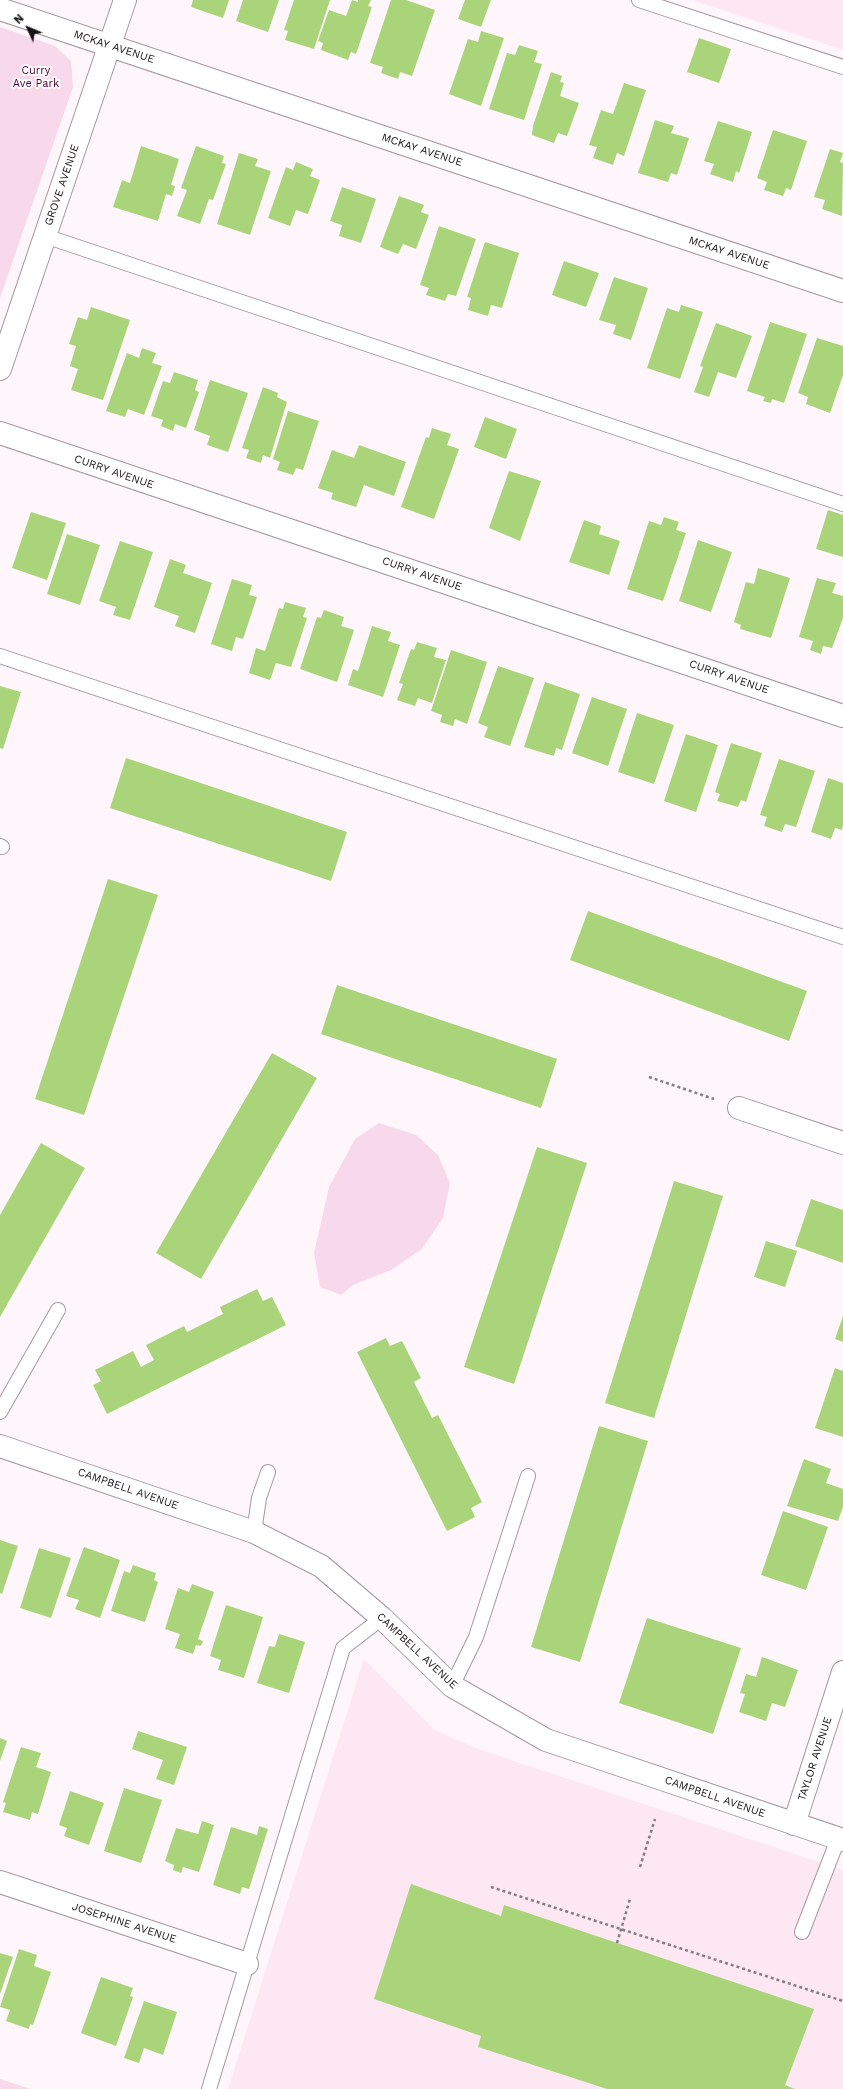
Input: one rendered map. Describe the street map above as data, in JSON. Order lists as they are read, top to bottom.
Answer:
{
  "streets": {
    "street": [
      "MCKAY AVENUE",
      "GROVE AVENUE",
      "CURRY AVENUE",
      "CAMPBELL AVENUE",
      "TAYLOR AVENUE",
      "JOSEPHINE AVENUE"
    ]
  },
  "crossings": [
    ["MCKAY AVENUE", "GROVE AVENUE"],
    ["CAMPBELL AVENUE", "TAYLOR AVENUE"]
  ],
  "parks": ["Curry Ave Park"],
  "north": "top left"
}
